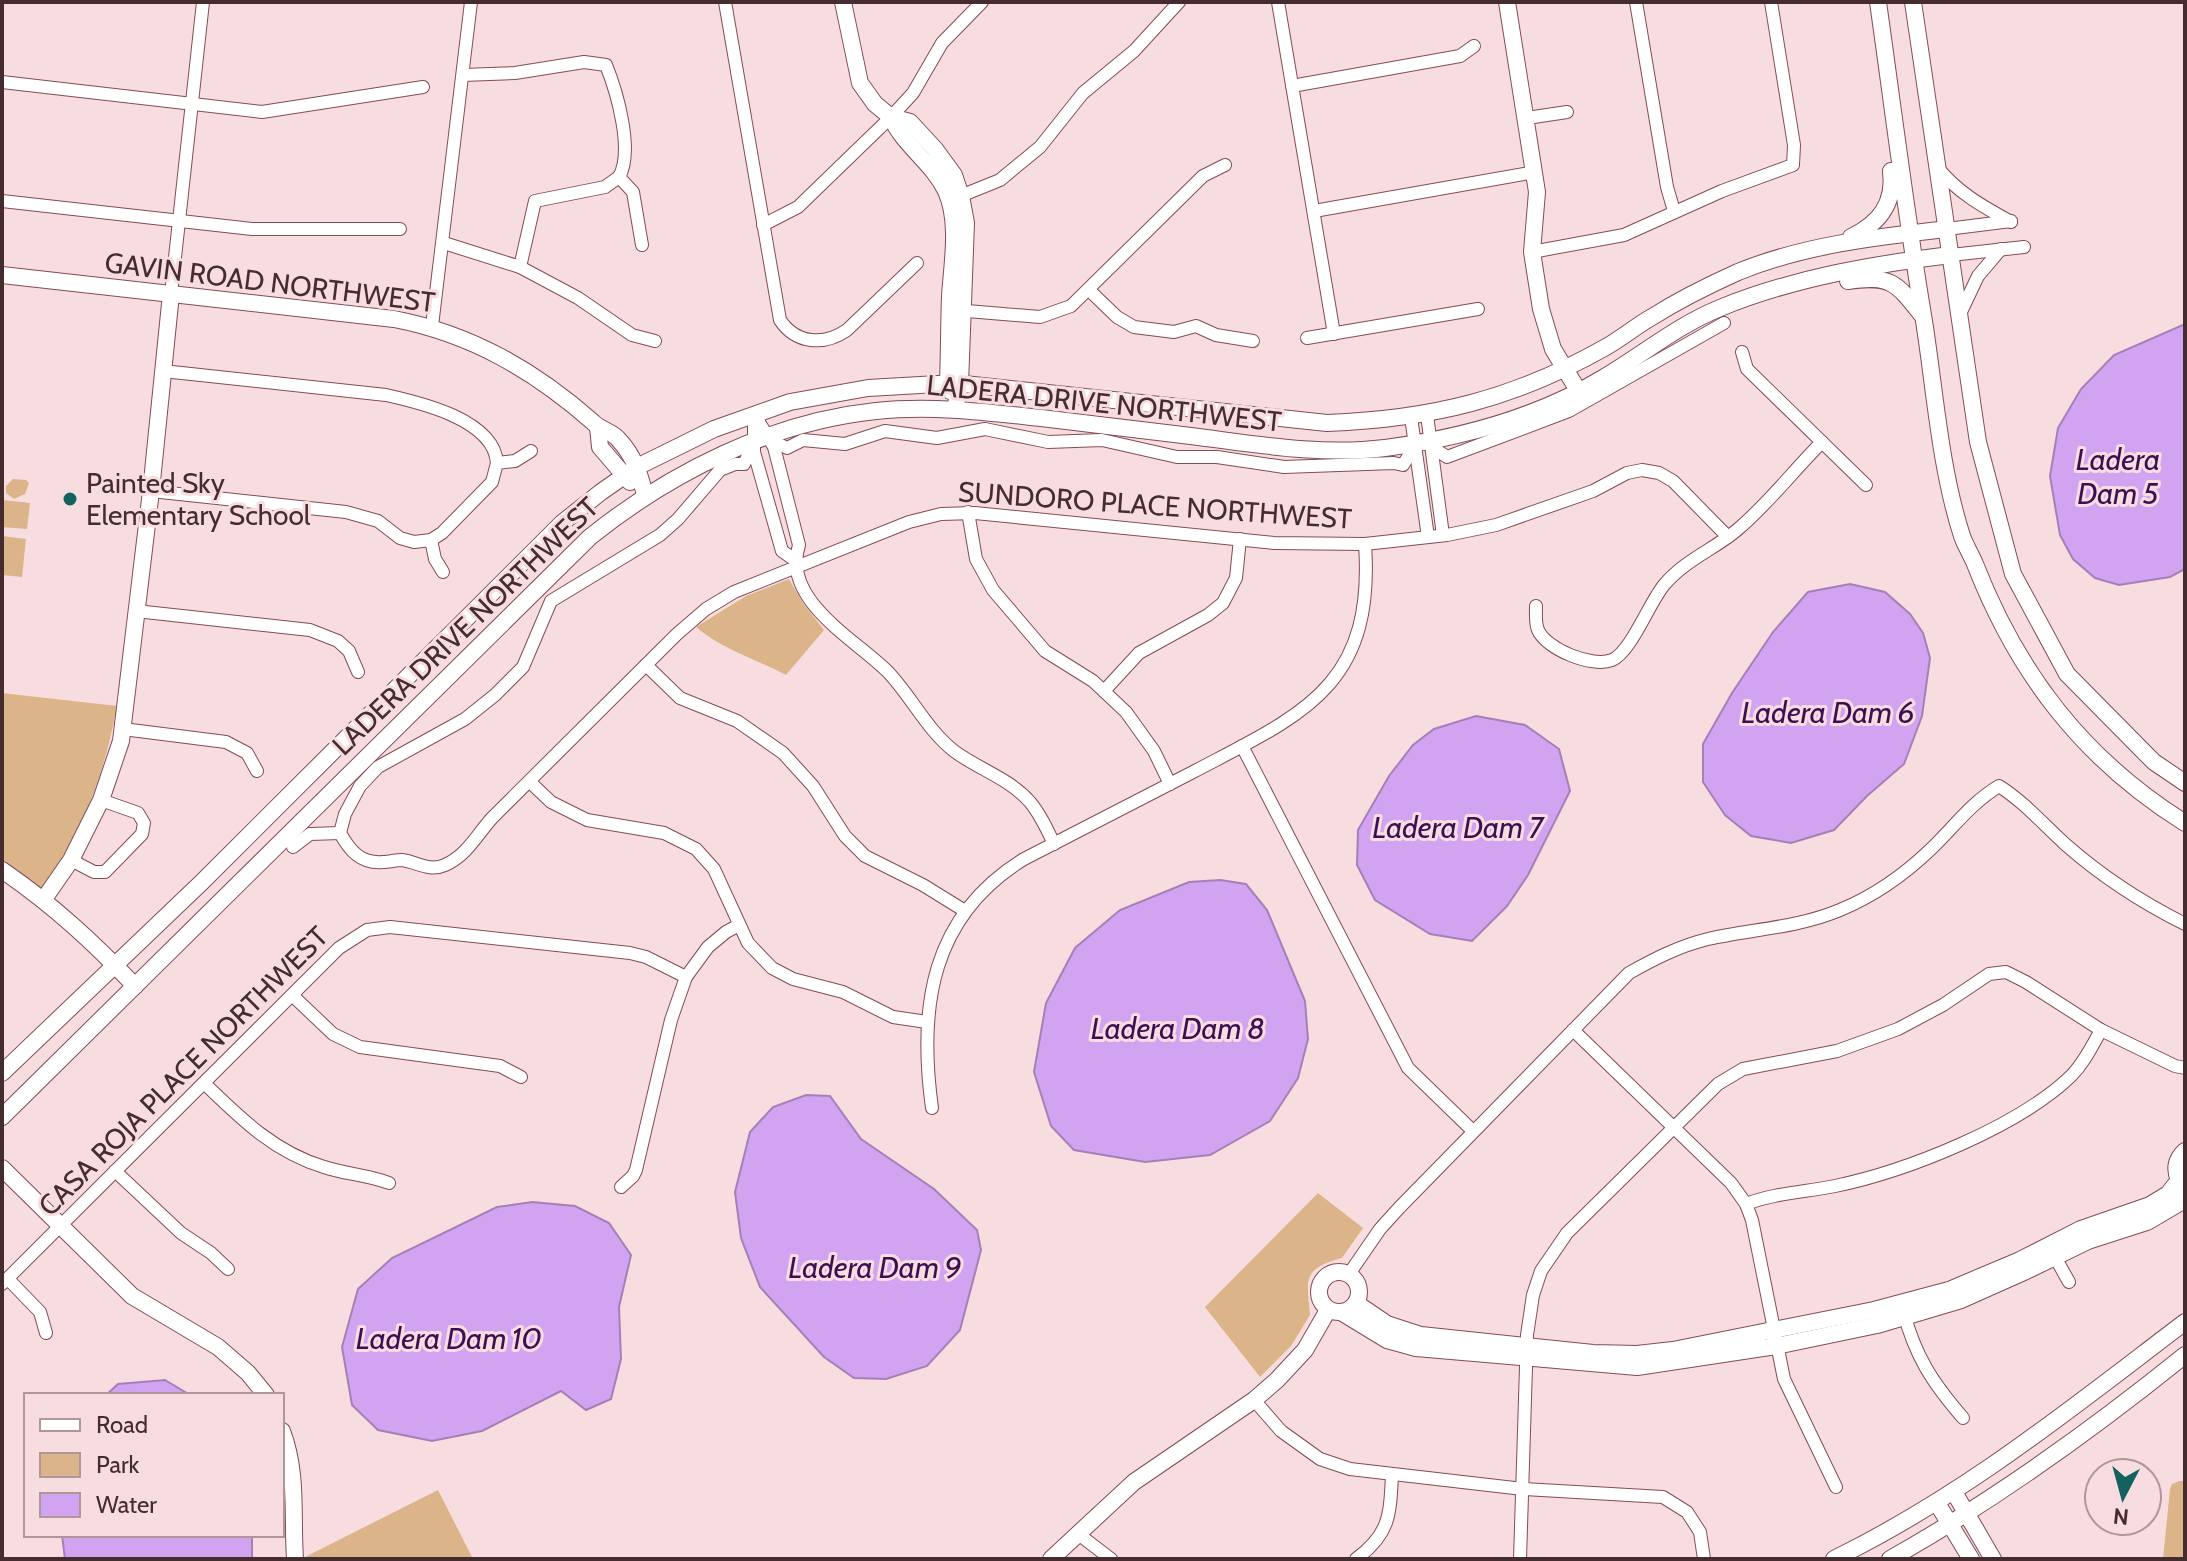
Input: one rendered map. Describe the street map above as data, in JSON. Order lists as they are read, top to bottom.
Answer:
{
  "streets": {
    "main road": ["GAVIN ROAD NORTHWEST", "LADERA DRIVE NORTHWEST"],
    "street": ["SUNDORO PLACE NORTHWEST", "CASA ROJA PLACE NORTHWEST"]
  },
  "crossings": [
    ["GAVIN ROAD NORTHWEST", "LADERA DRIVE NORTHWEST"]
  ],
  "water": [
    "Ladera Dam 5",
    "Ladera Dam 6",
    "Ladera Dam 7",
    "Ladera Dam 8",
    "Ladera Dam 9",
    "Ladera Dam 10"
  ],
  "places": ["Painted Sky Elementary School"],
  "legend": ["Road", "Park", "Water"],
  "north": "bottom"
}
